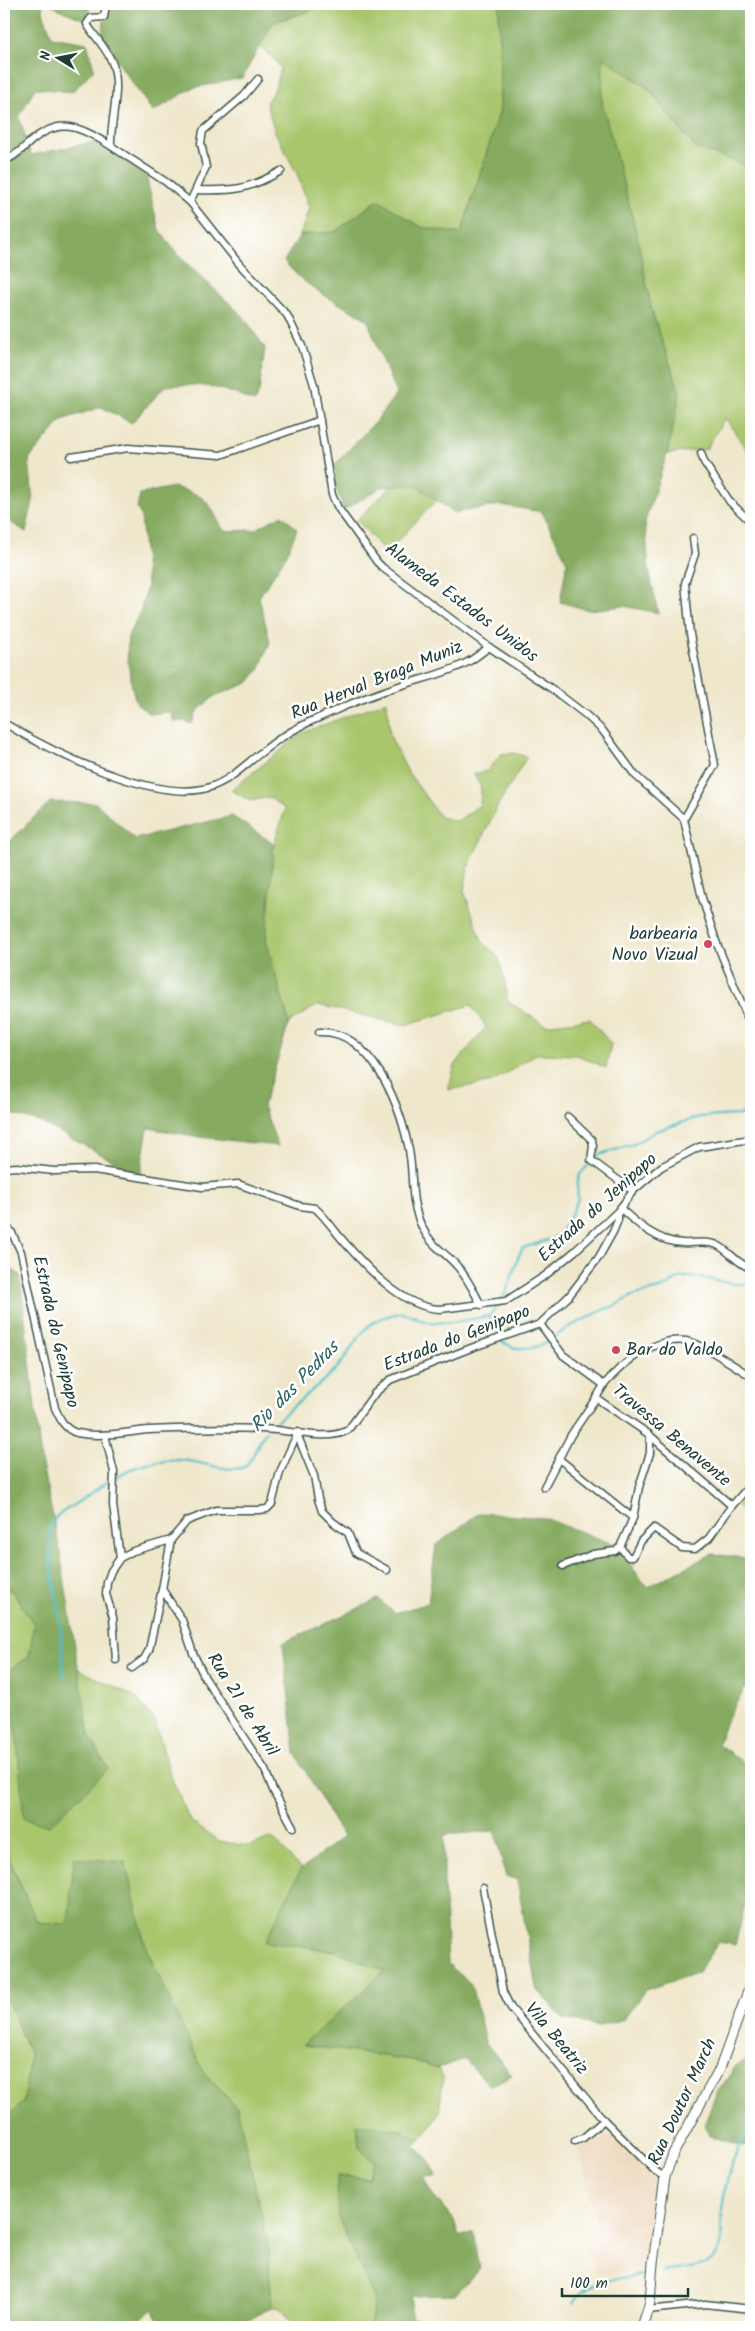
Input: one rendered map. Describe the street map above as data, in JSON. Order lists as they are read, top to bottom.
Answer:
{
  "streets": {
    "main road": ["Rua Doutor March"],
    "street": [
      "Alameda Estados Unidos",
      "Rua Herval Braga Muniz",
      "Estrada do Jenipapo",
      "Estrada do Genipapo",
      "Travessa Benavente",
      "Rua 21 de Abril",
      "Vila Beatriz"
    ]
  },
  "crossings": [
    ["Alameda Estados Unidos", "Rua Herval Braga Muniz"],
    ["Estrada do Jenipapo", "Estrada do Genipapo"],
    ["Estrada do Genipapo", "Travessa Benavente"],
    ["Vila Beatriz", "Rua Doutor March"]
  ],
  "water": ["Rio das Pedras"],
  "places": ["barbearia Novo Vizual", "Bar do Valdo"],
  "scale_bar": "100 m",
  "north": "left"
}
